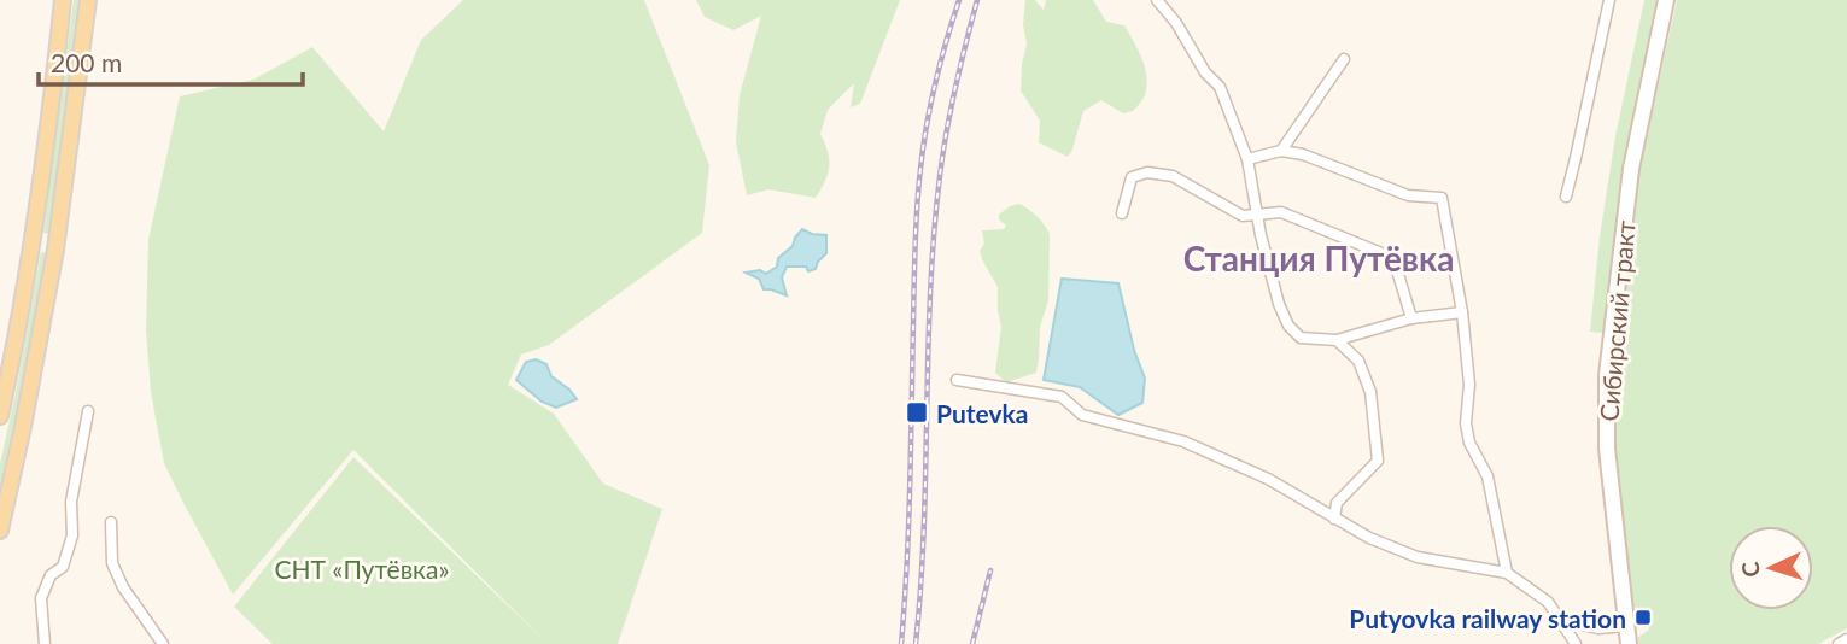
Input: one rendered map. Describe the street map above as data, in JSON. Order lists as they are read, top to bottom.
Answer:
{
  "streets": {
    "main road": ["Сибирский тракт"]
  },
  "districts": ["Станция Путёвка"],
  "parks": ["СНТ «Путёвка»"],
  "places": {
    "transit": ["Putevka", "Putyovka railway station"]
  },
  "scale_bar": "200 m",
  "north": "left"
}
